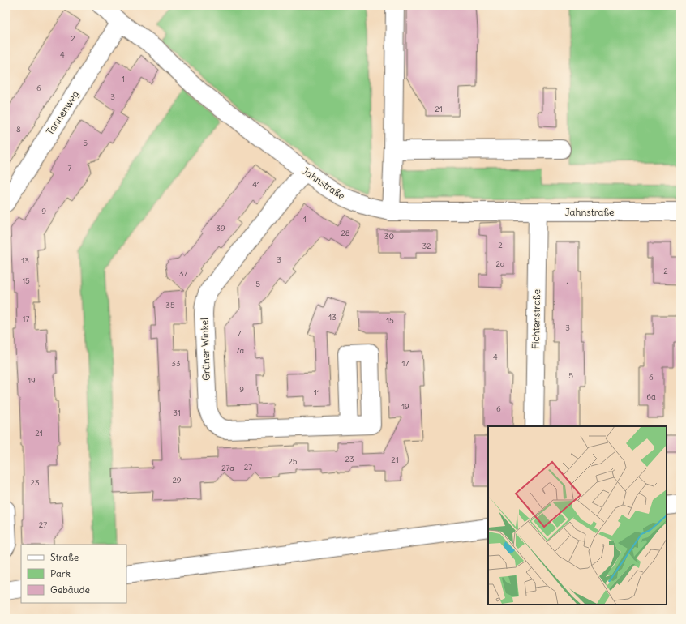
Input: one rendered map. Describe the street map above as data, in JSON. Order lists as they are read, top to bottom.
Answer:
{
  "streets": {
    "street": [
      "Tannenweg",
      "Jahnstraße",
      "Fichtenstraße",
      "Grüner Winkel"
    ]
  },
  "crossings": [
    ["Tannenweg", "Jahnstraße"],
    ["Jahnstraße", "Fichtenstraße"],
    ["Jahnstraße", "Grüner Winkel"]
  ],
  "house_numbers": [
    "2",
    "4",
    "1",
    "6",
    "3",
    "21",
    "8",
    "5",
    "7",
    "41",
    "9",
    "1",
    "39",
    "28",
    "30",
    "2",
    "32",
    "3",
    "13",
    "2a",
    "2",
    "37",
    "15",
    "5",
    "1",
    "35",
    "13",
    "17",
    "15",
    "3",
    "7",
    "7a",
    "4",
    "33",
    "17",
    "5",
    "6",
    "19",
    "9",
    "11",
    "6a",
    "19",
    "6",
    "31",
    "21",
    "23",
    "21",
    "25",
    "27",
    "27a",
    "29",
    "23",
    "27"
  ],
  "legend": ["Straße", "Park", "Gebäude"]
}
